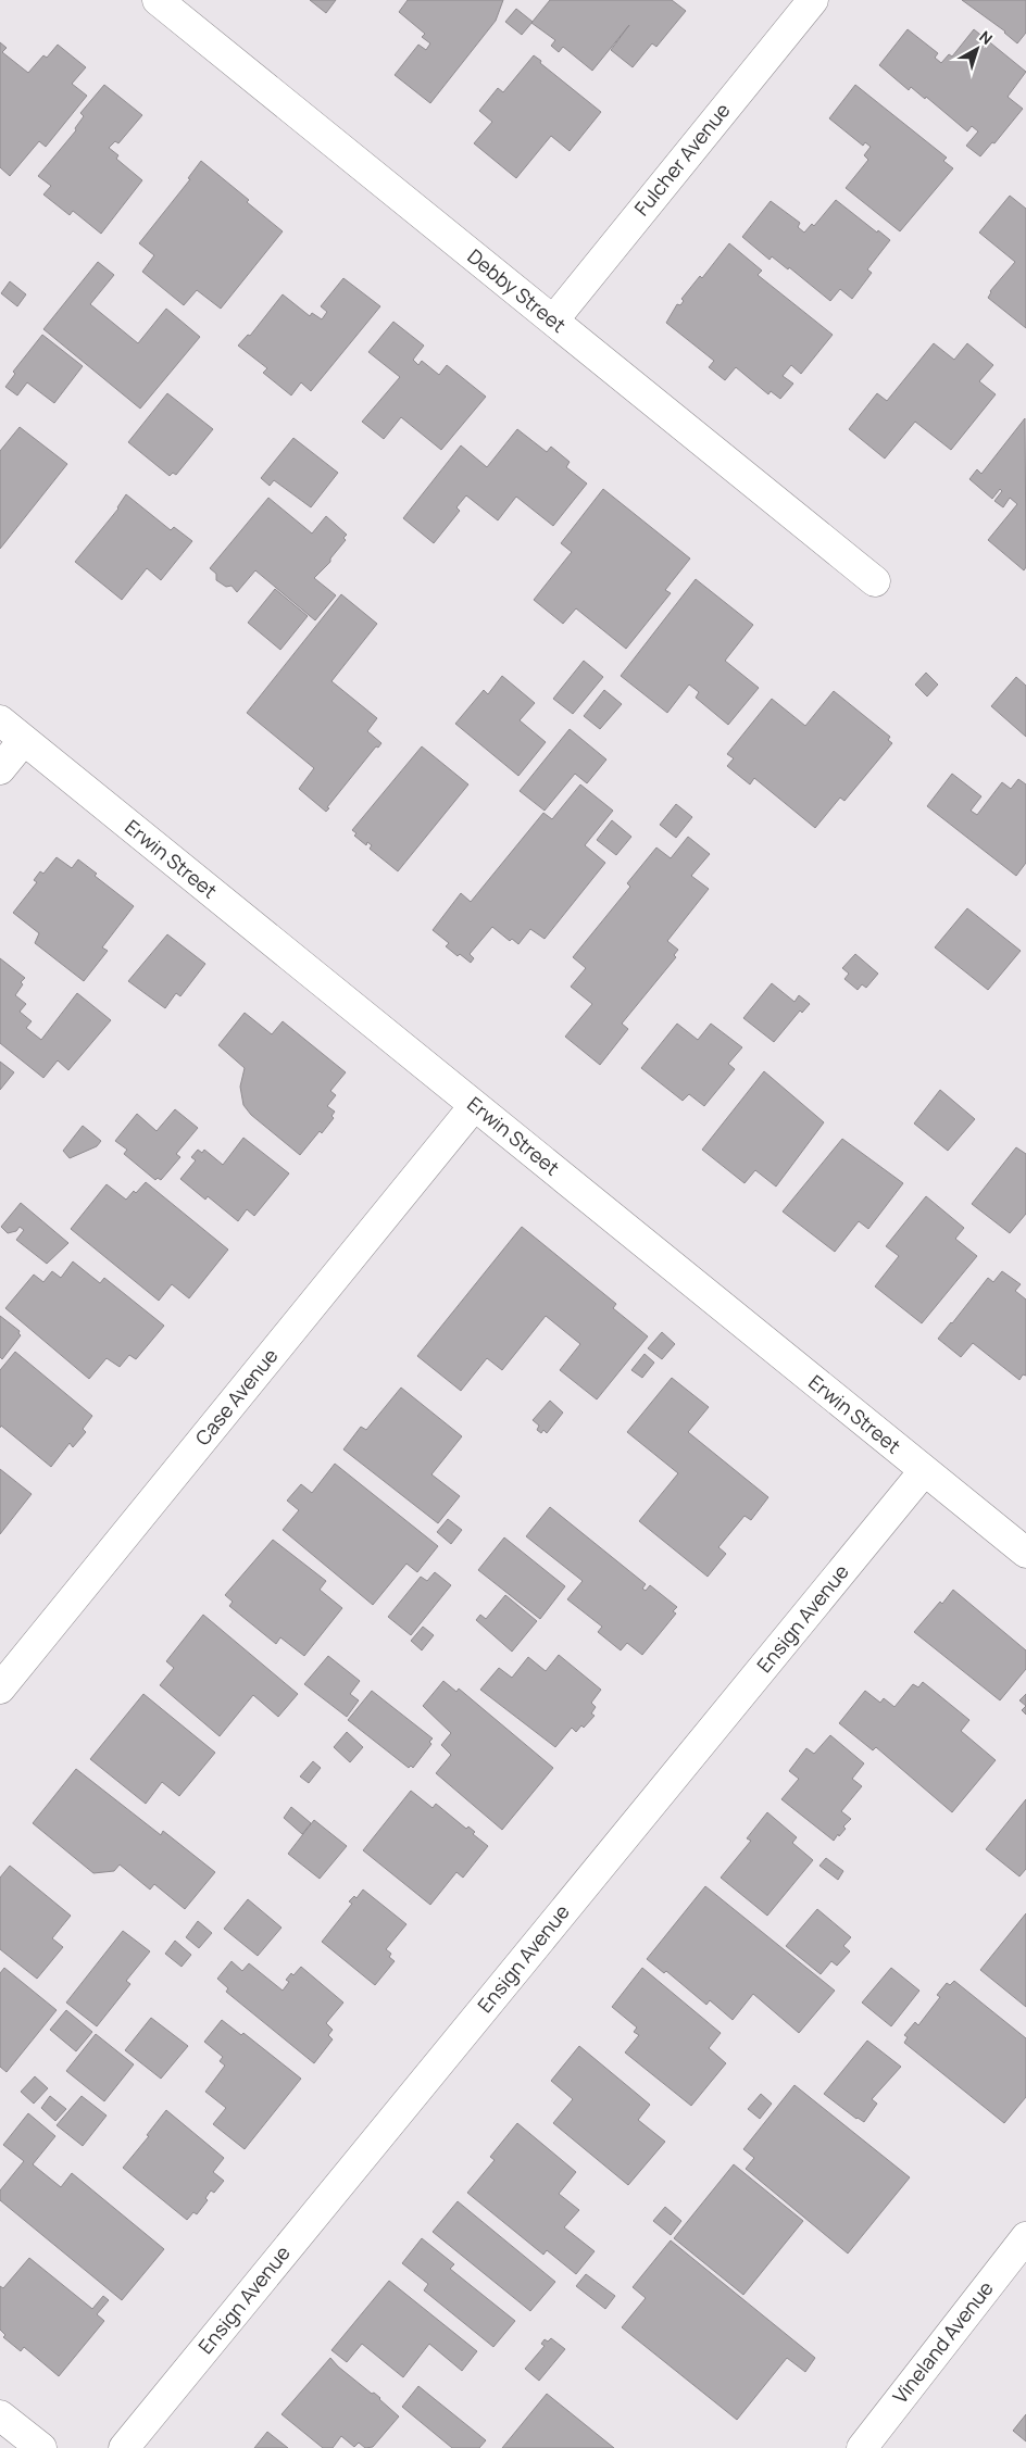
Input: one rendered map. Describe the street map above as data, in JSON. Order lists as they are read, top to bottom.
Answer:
{
  "streets": {
    "street": [
      "Fulcher Avenue",
      "Debby Street",
      "Erwin Street",
      "Case Avenue",
      "Ensign Avenue",
      "Vineland Avenue"
    ]
  },
  "crossings": [
    ["Fulcher Avenue", "Debby Street"],
    ["Erwin Street", "Case Avenue"],
    ["Erwin Street", "Ensign Avenue"]
  ],
  "north": "top right"
}
